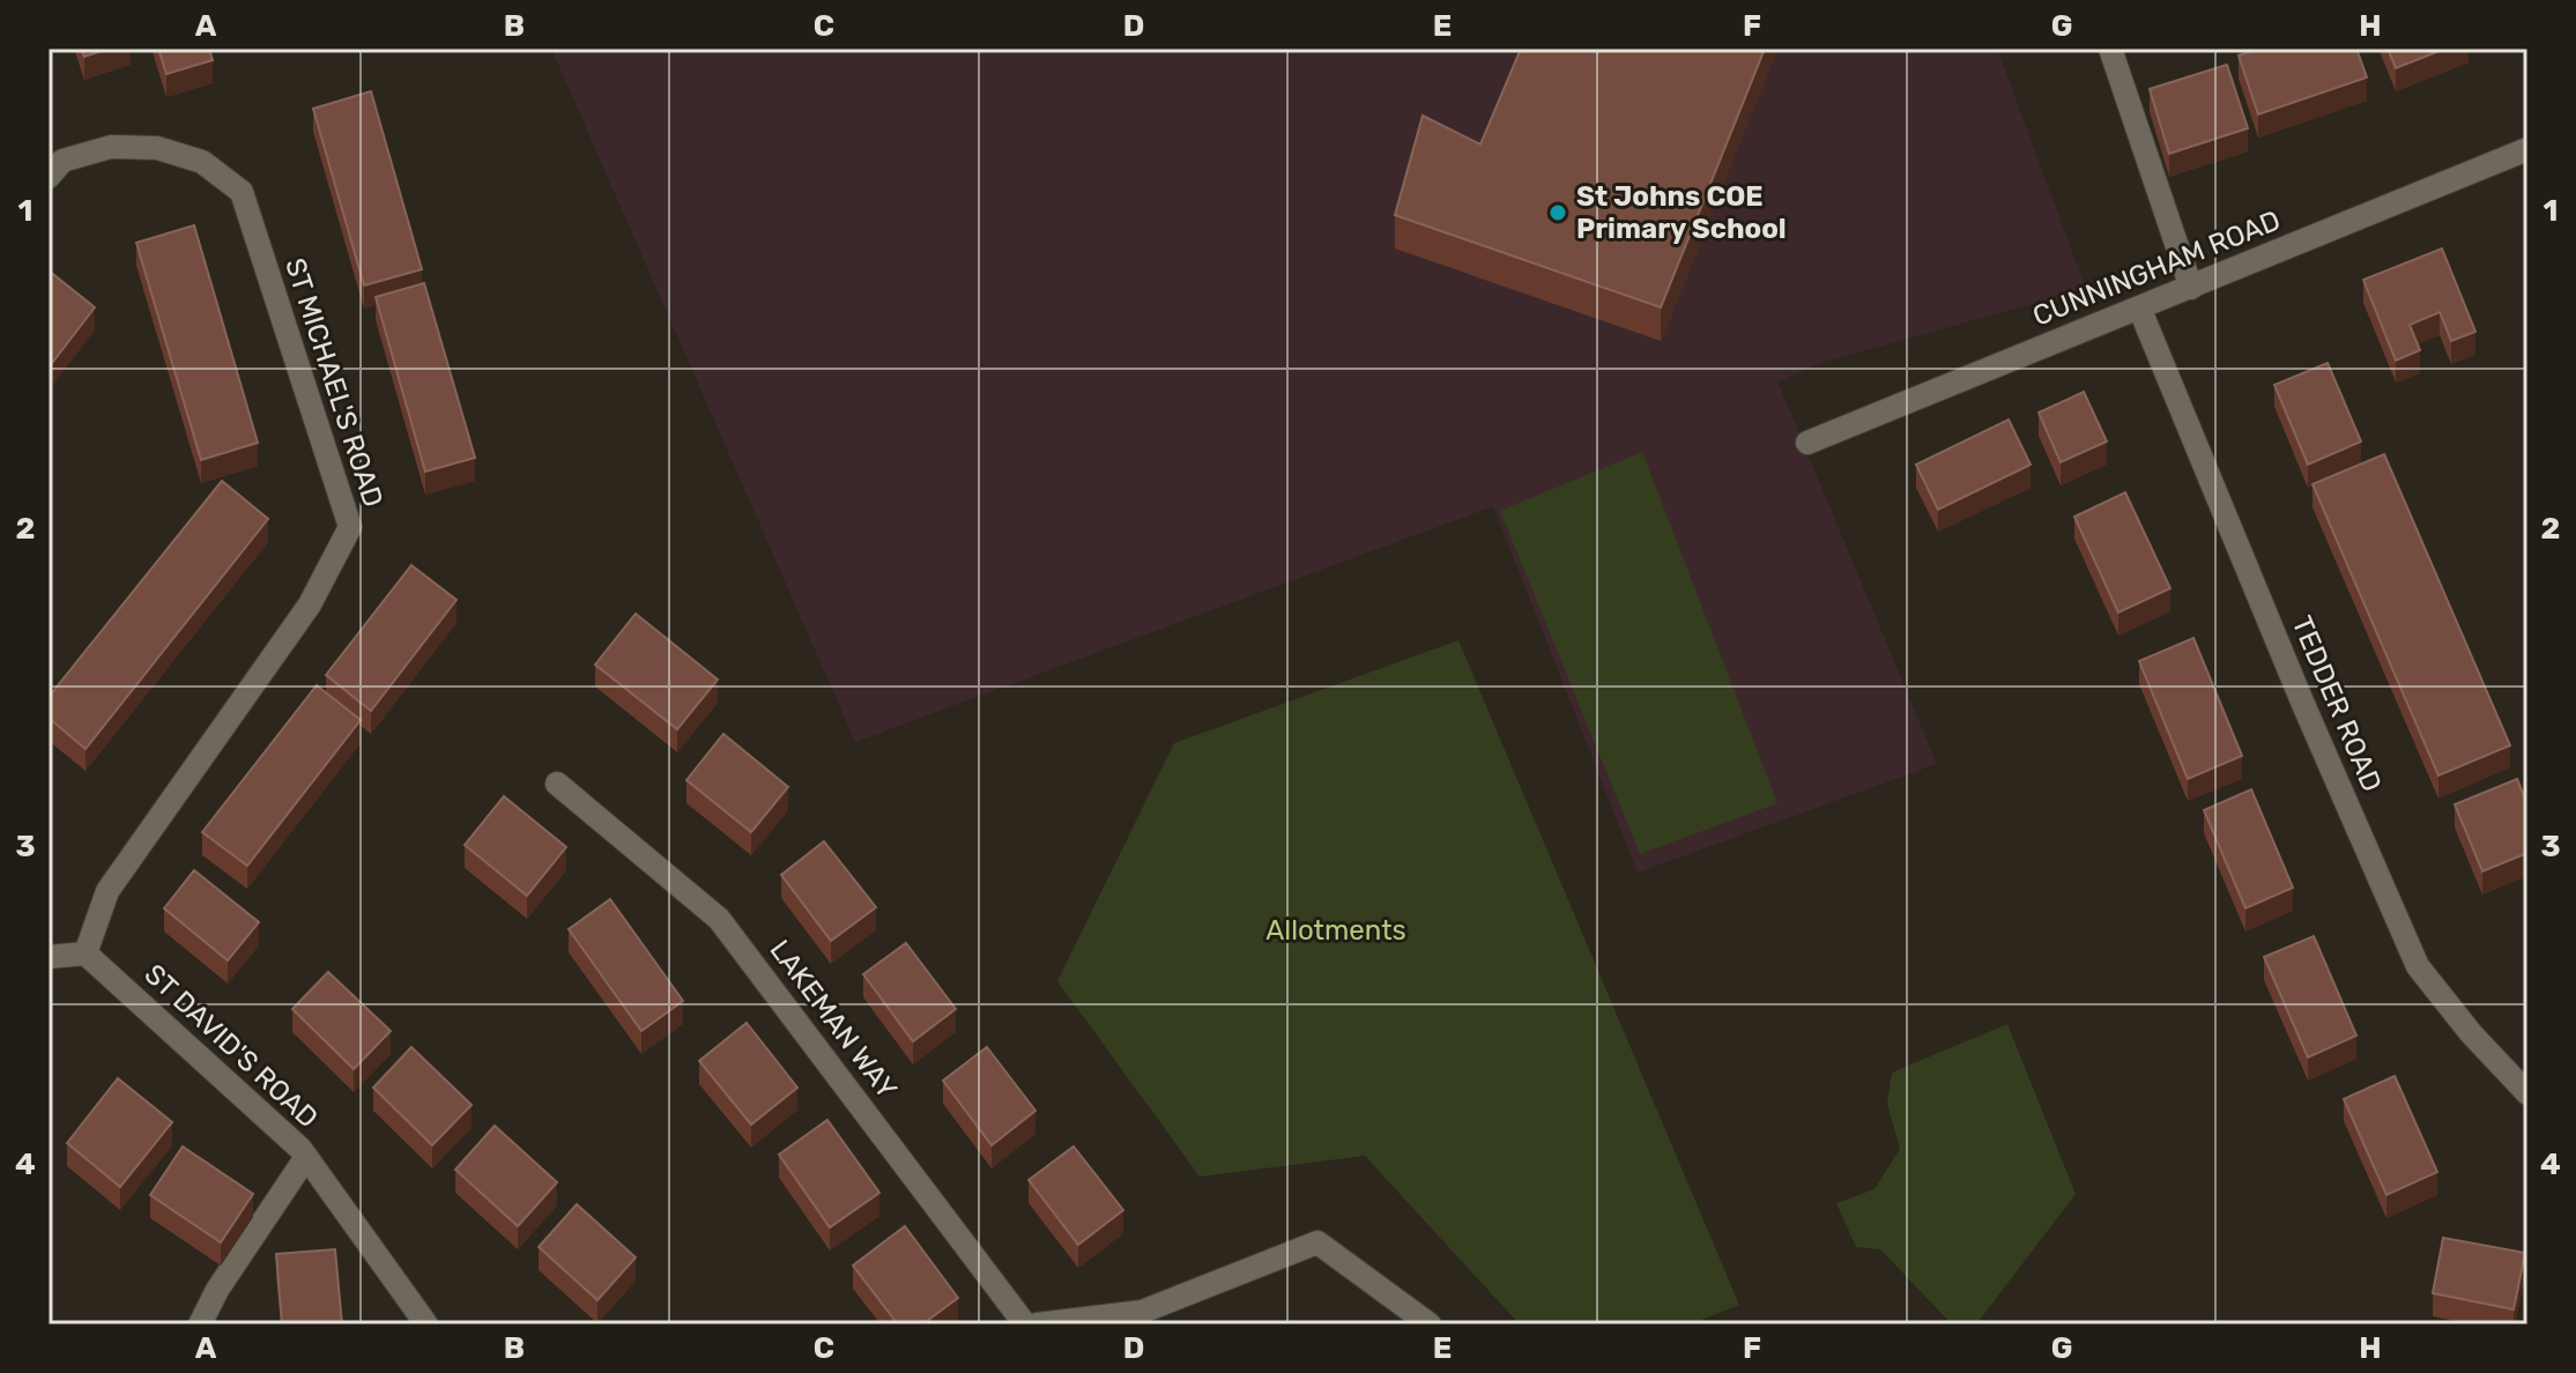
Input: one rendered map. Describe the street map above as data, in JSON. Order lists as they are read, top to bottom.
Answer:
{
  "streets": {
    "street": [
      "CUNNINGHAM ROAD",
      "ST MICHAEL'S ROAD",
      "TEDDER ROAD",
      "LAKEMAN WAY",
      "ST DAVID'S ROAD"
    ]
  },
  "crossings": [
    ["CUNNINGHAM ROAD", "TEDDER ROAD"],
    ["ST MICHAEL'S ROAD", "ST DAVID'S ROAD"]
  ],
  "parks": ["Allotments"],
  "places": ["St Johns COE Primary School"],
  "grid": {
    "columns": [
      "A",
      "B",
      "C",
      "D",
      "E",
      "F",
      "G",
      "H"
    ],
    "rows": [
      "1",
      "2",
      "3",
      "4"
    ]
  }
}
